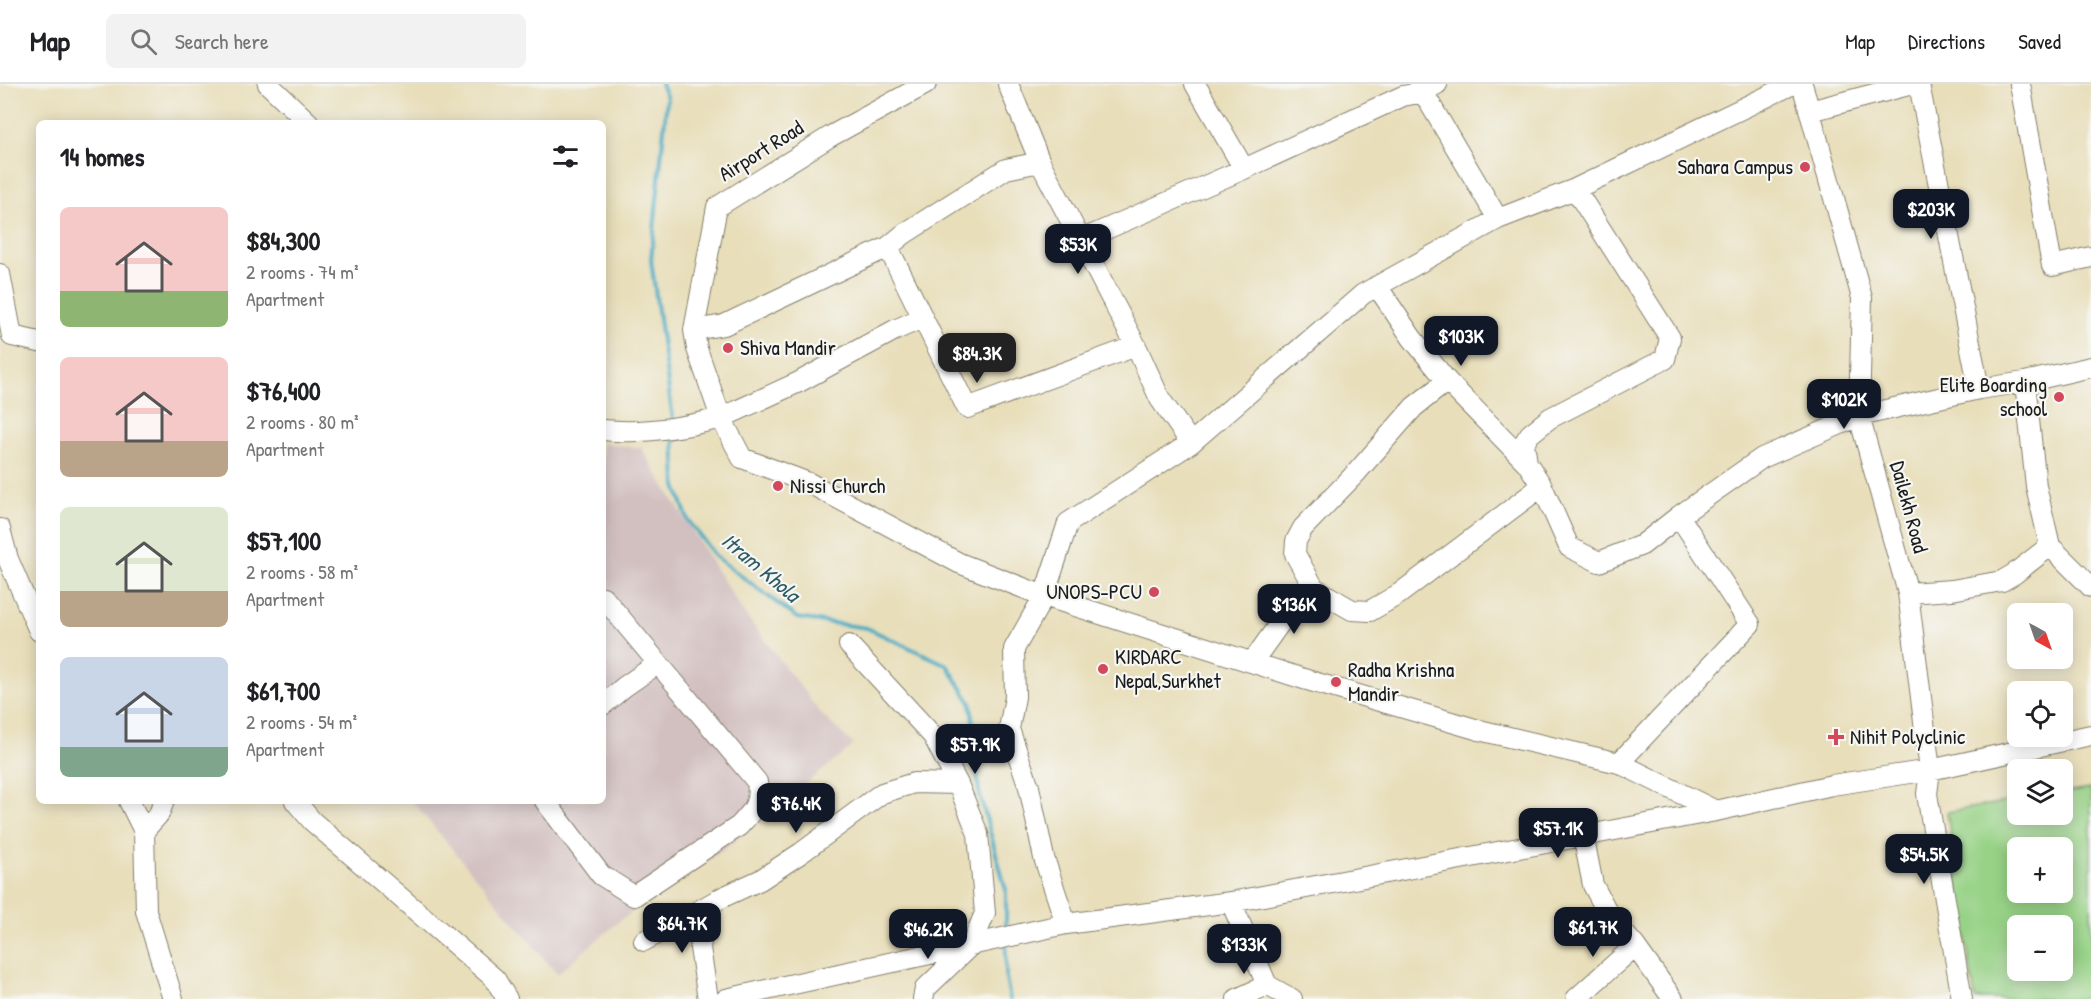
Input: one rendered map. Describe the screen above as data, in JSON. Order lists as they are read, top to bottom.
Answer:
{
  "streets": {
    "street": ["Airport Road", "Dailekh Road"]
  },
  "water": ["Itram Khola"],
  "places": {
    "other": [
      "Sahara Campus",
      "Shiva Mandir",
      "Elite Boarding school",
      "Nissi Church",
      "UNOPS-PCU",
      "KIRDARC Nepal,Surkhet",
      "Radha Krishna Mandir"
    ],
    "health": ["Nihit Polyclinic"]
  },
  "north": "bottom right",
  "page": {
    "header": "Map",
    "search": "Search here",
    "nav": ["Map", "Directions", "Saved"],
    "heading": "14 homes",
    "price": [
      "$203K",
      "$53K",
      "$103K",
      "$84.3K",
      "$102K",
      "$136K",
      "$57.9K",
      "$76.4K",
      "$57.1K",
      "$54.5K",
      "$64.7K",
      "$61.7K",
      "$46.2K",
      "$133K"
    ],
    "list": [
      {
        "name": "$84,300",
        "note": "2 rooms · 74 m² · Apartment"
      },
      {
        "name": "$76,400",
        "note": "2 rooms · 80 m² · Apartment"
      },
      {
        "name": "$57,100",
        "note": "2 rooms · 58 m² · Apartment"
      },
      {
        "name": "$61,700",
        "note": "2 rooms · 54 m² · Apartment"
      }
    ],
    "map_buttons": ["+", "−"]
  }
}
